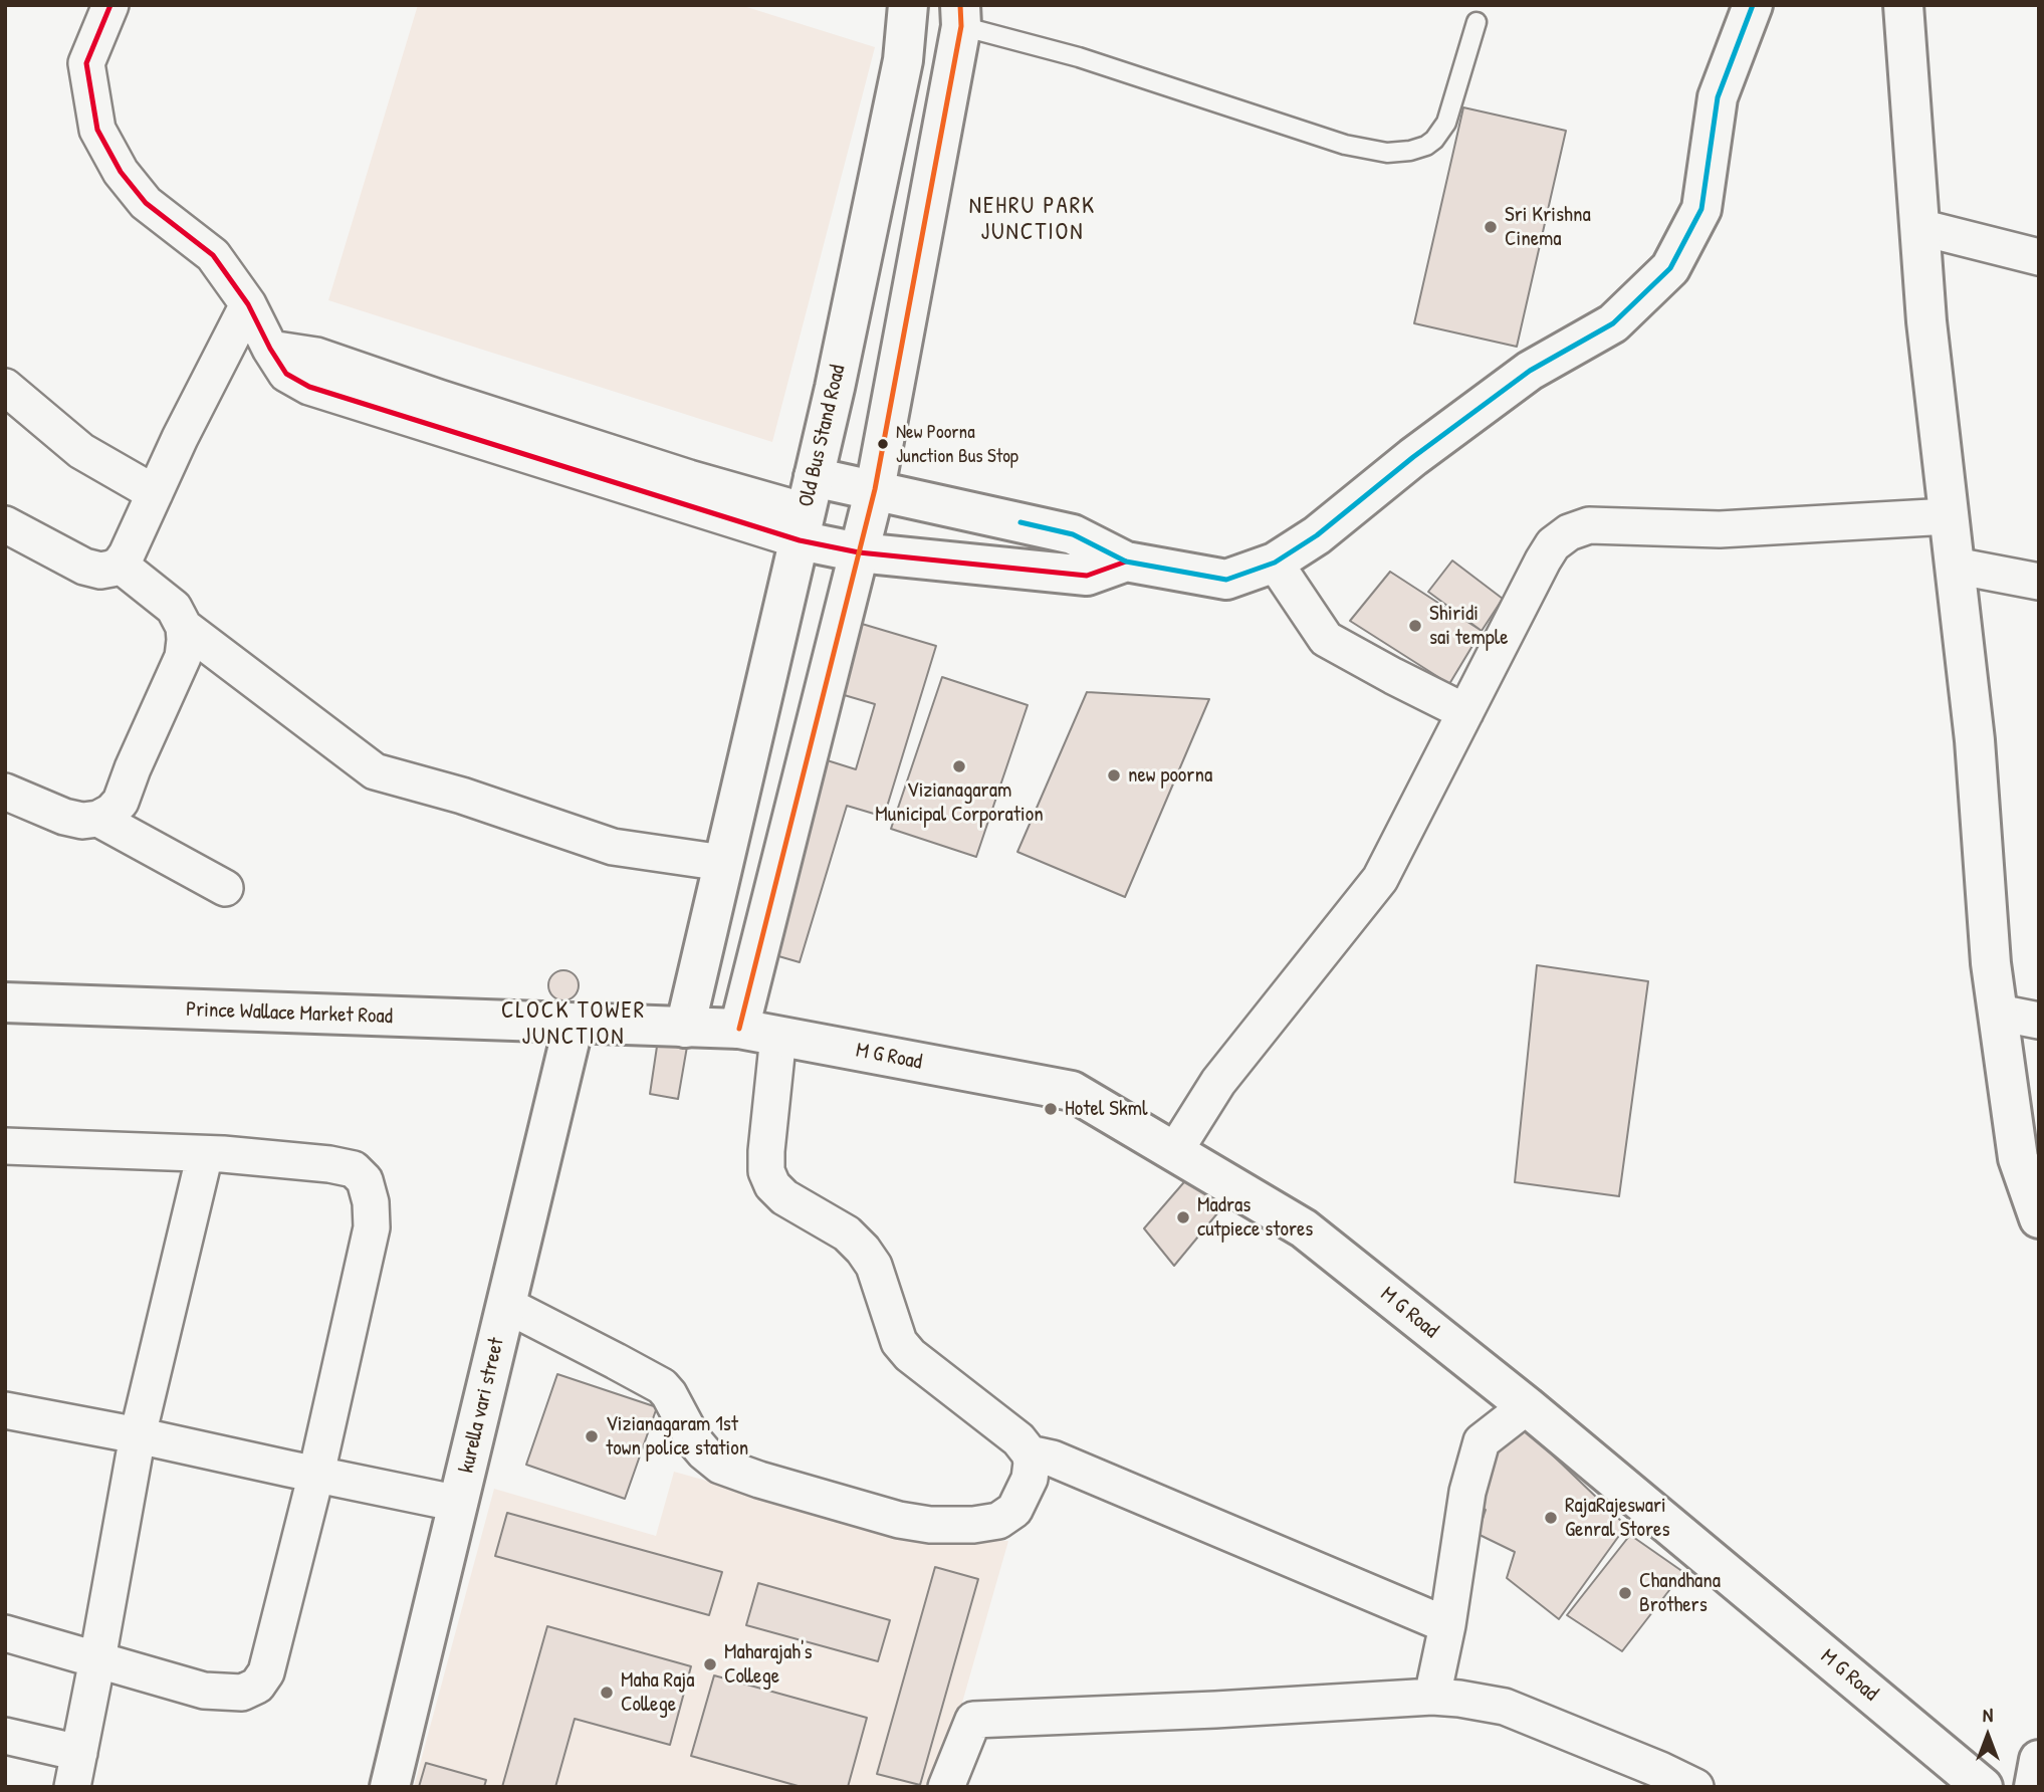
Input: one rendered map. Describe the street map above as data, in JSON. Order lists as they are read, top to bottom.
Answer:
{
  "streets": {
    "main road": [
      "Old Bus Stand Road",
      "Prince Wallace Market Road",
      "M G Road",
      "kurella vari street"
    ]
  },
  "crossings": [
    ["Old Bus Stand Road", "Prince Wallace Market Road"],
    ["Old Bus Stand Road", "M G Road"],
    ["Prince Wallace Market Road", "M G Road"],
    ["Prince Wallace Market Road", "kurella vari street"]
  ],
  "districts": ["NEHRU PARK JUNCTION", "CLOCK TOWER JUNCTION"],
  "places": [
    "Sri Krishna Cinema",
    "New Poorna Junction Bus Stop",
    "Shiridi sai temple",
    "Vizianagaram Municipal Corporation",
    "new poorna",
    "Hotel Skml",
    "Madras cutpiece stores",
    "Vizianagaram 1st town police station",
    "RajaRajeswari Genral Stores",
    "Chandhana Brothers",
    "Maharajah's College",
    "Maha Raja College"
  ],
  "north": "top"
}
